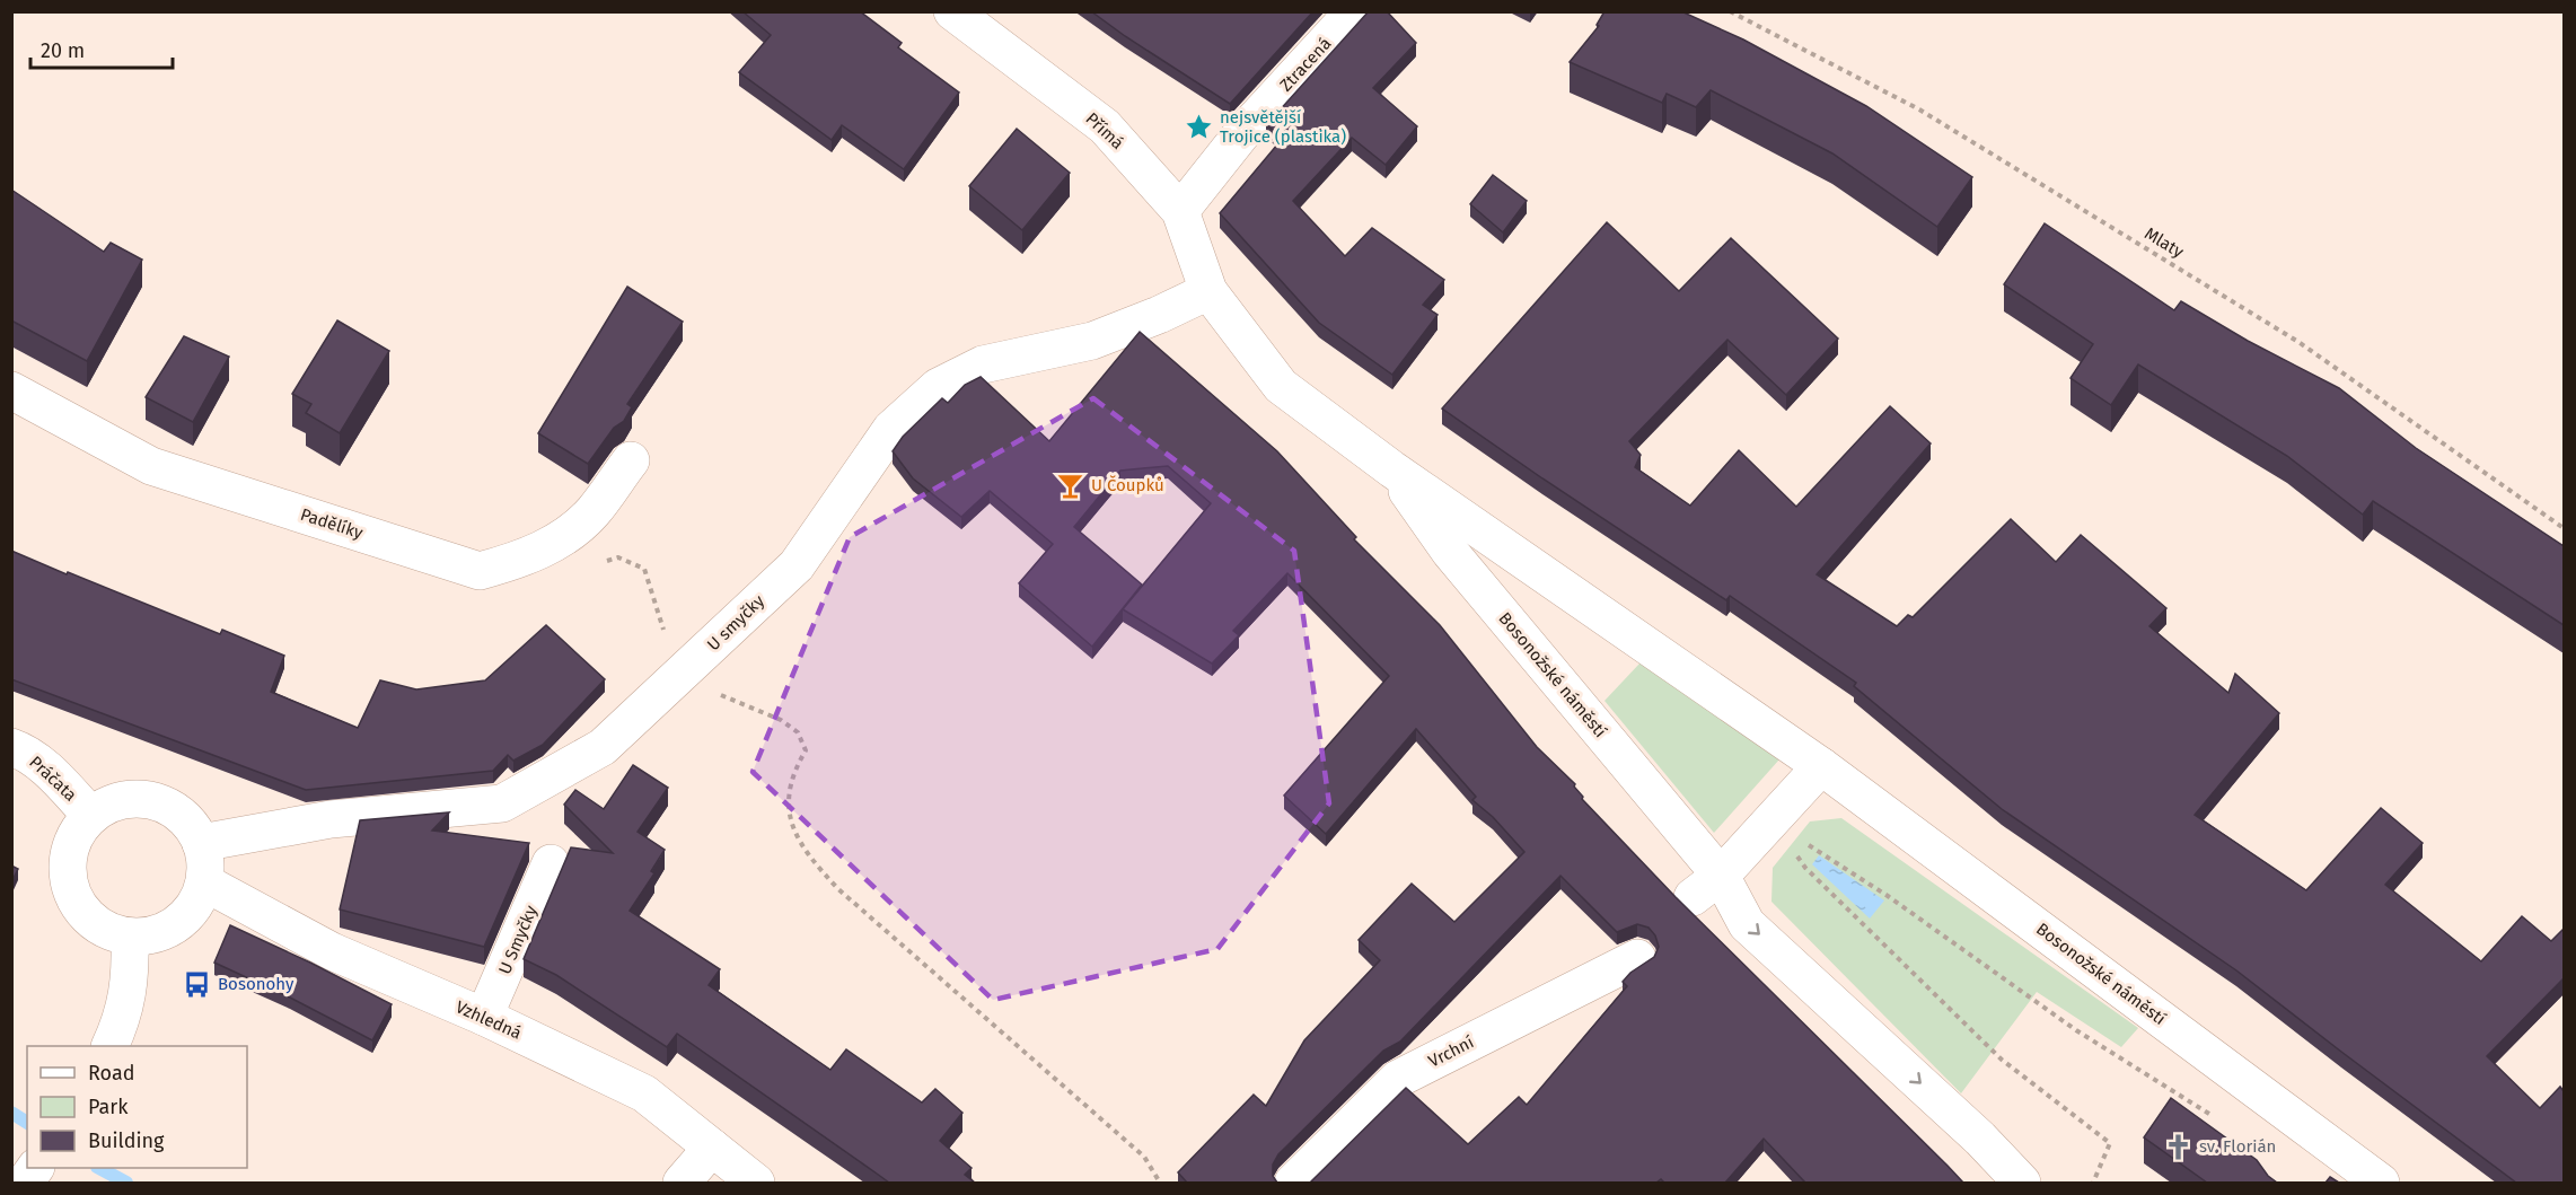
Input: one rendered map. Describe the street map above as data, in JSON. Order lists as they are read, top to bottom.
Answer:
{
  "streets": {
    "street": [
      "Ztracená",
      "Přímá",
      "Padělíky",
      "U smyčky",
      "Bosonožské náměstí",
      "Práčata",
      "U Smyčky",
      "Vzhledná",
      "Vrchní"
    ],
    "path": ["Mlaty"]
  },
  "crossings": [
    ["Ztracená", "Přímá"],
    ["Přímá", "U smyčky"],
    ["Přímá", "Bosonožské náměstí"],
    ["U smyčky", "Bosonožské náměstí"],
    ["U smyčky", "Práčata"],
    ["U smyčky", "Vzhledná"],
    ["Práčata", "Vzhledná"],
    ["U Smyčky", "Vzhledná"]
  ],
  "places": {
    "place": ["nejsvětější Trojice (plastika)"],
    "bar": ["U Čoupků"],
    "bus stop": ["Bosonohy"],
    "church": ["sv. Florián"]
  },
  "legend": ["Road", "Park", "Building"],
  "scale_bar": "20 m"
}
